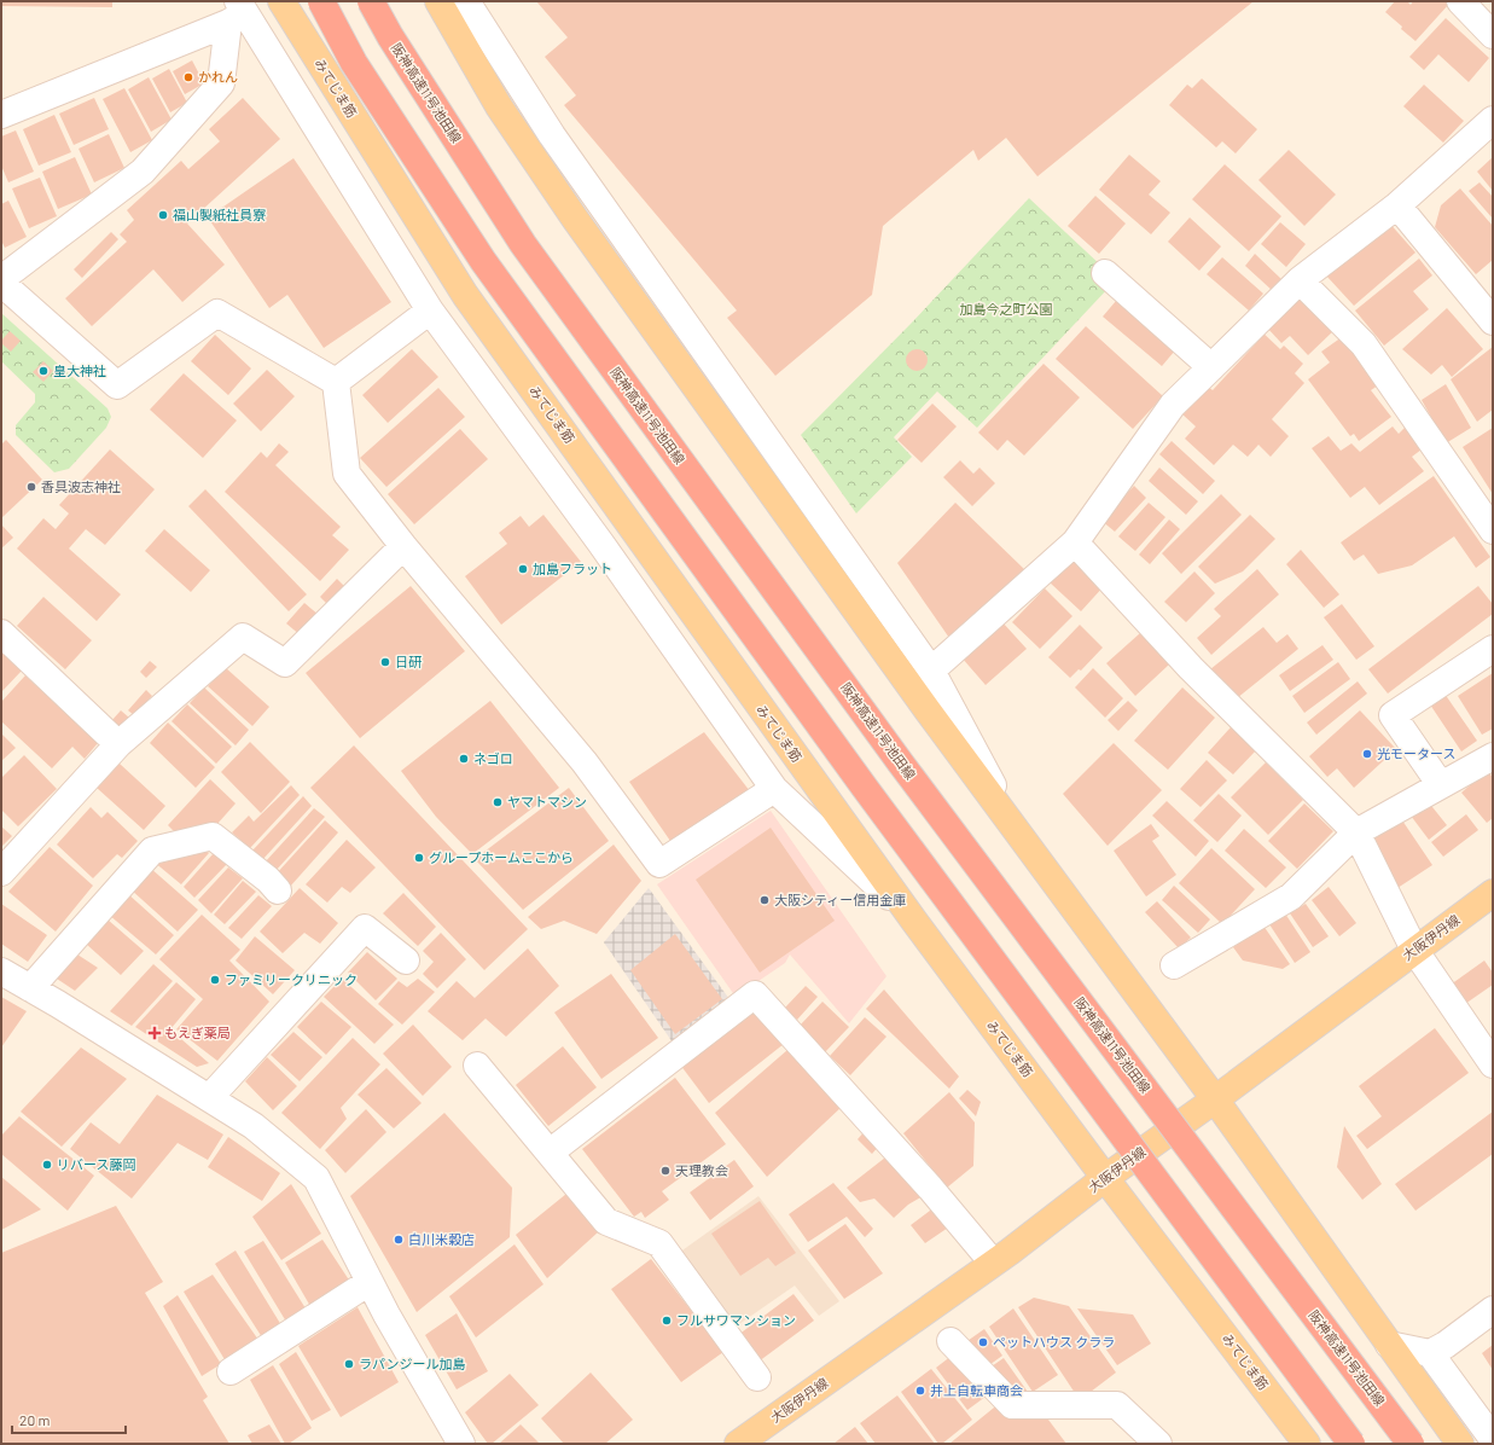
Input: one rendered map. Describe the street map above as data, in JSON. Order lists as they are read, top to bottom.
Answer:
{
  "streets": {
    "highway": ["阪神高速11号池田線"],
    "main road": ["みてじま筋", "大阪伊丹線"]
  },
  "crossings": [
    ["みてじま筋", "大阪伊丹線"]
  ],
  "parks": ["加島今之町公園"],
  "places": {
    "other": [
      "かれん",
      "福山製紙社員寮",
      "皇大神社",
      "香具波志神社",
      "加島フラット",
      "日研",
      "光モータース",
      "ネゴロ",
      "ヤマトマシン",
      "グループホームここから",
      "大阪シティー信用金庫",
      "ファミリークリニック",
      "リバース藤岡",
      "天理教会",
      "白川米穀店",
      "フルサワマンション",
      "ペットハウス クララ",
      "ラパンジール加島",
      "井上自転車商会"
    ],
    "health": ["もえぎ薬局"]
  },
  "scale_bar": "20 m"
}
